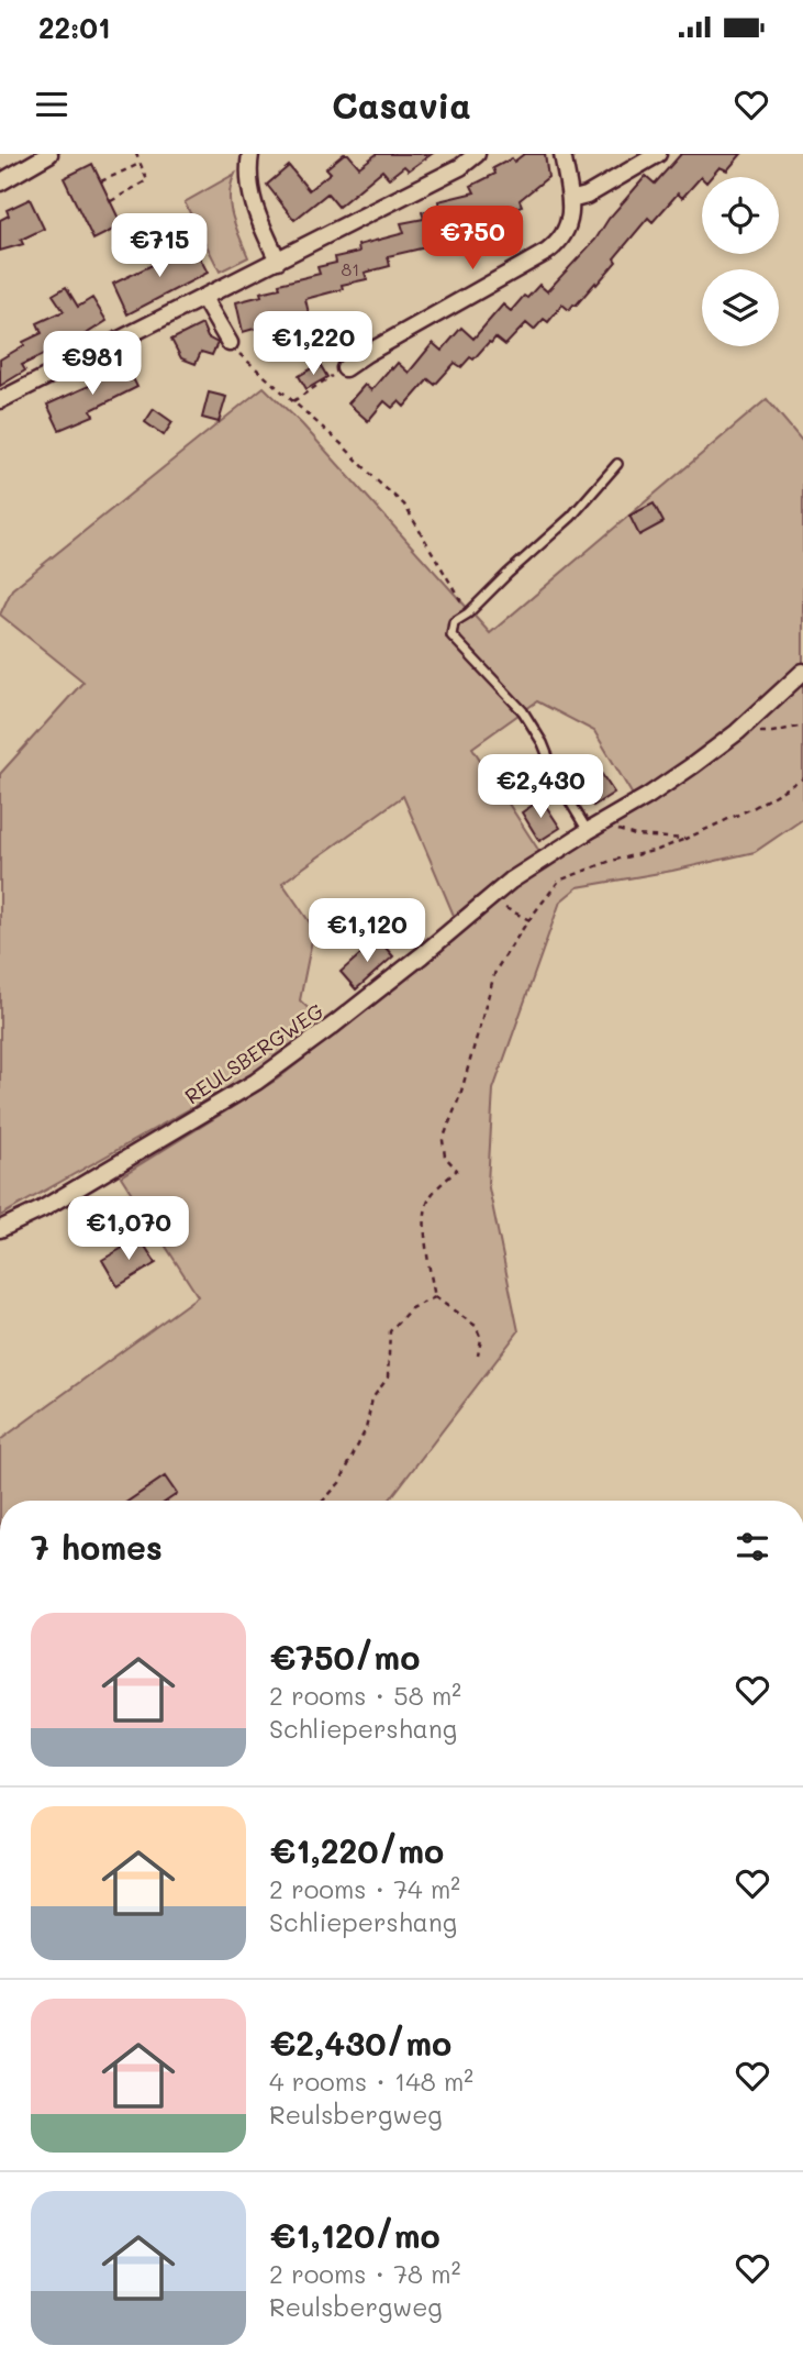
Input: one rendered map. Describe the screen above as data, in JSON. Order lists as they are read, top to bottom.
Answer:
{
  "streets": {
    "street": ["REULSBERGWEG"]
  },
  "house_numbers": ["81"],
  "page": {
    "status": "22:01",
    "header": "Casavia",
    "price": [
      "€750",
      "€715",
      "€1,220",
      "€981",
      "€2,430",
      "€1,120",
      "€1,070"
    ],
    "heading": "7 homes",
    "list": [
      {
        "name": "€750/mo",
        "note": "2 rooms · 58 m² · Schliepershang"
      },
      {
        "name": "€1,220/mo",
        "note": "2 rooms · 74 m² · Schliepershang"
      },
      {
        "name": "€2,430/mo",
        "note": "4 rooms · 148 m² · Reulsbergweg"
      },
      {
        "name": "€1,120/mo",
        "note": "2 rooms · 78 m² · Reulsbergweg"
      }
    ]
  }
}
